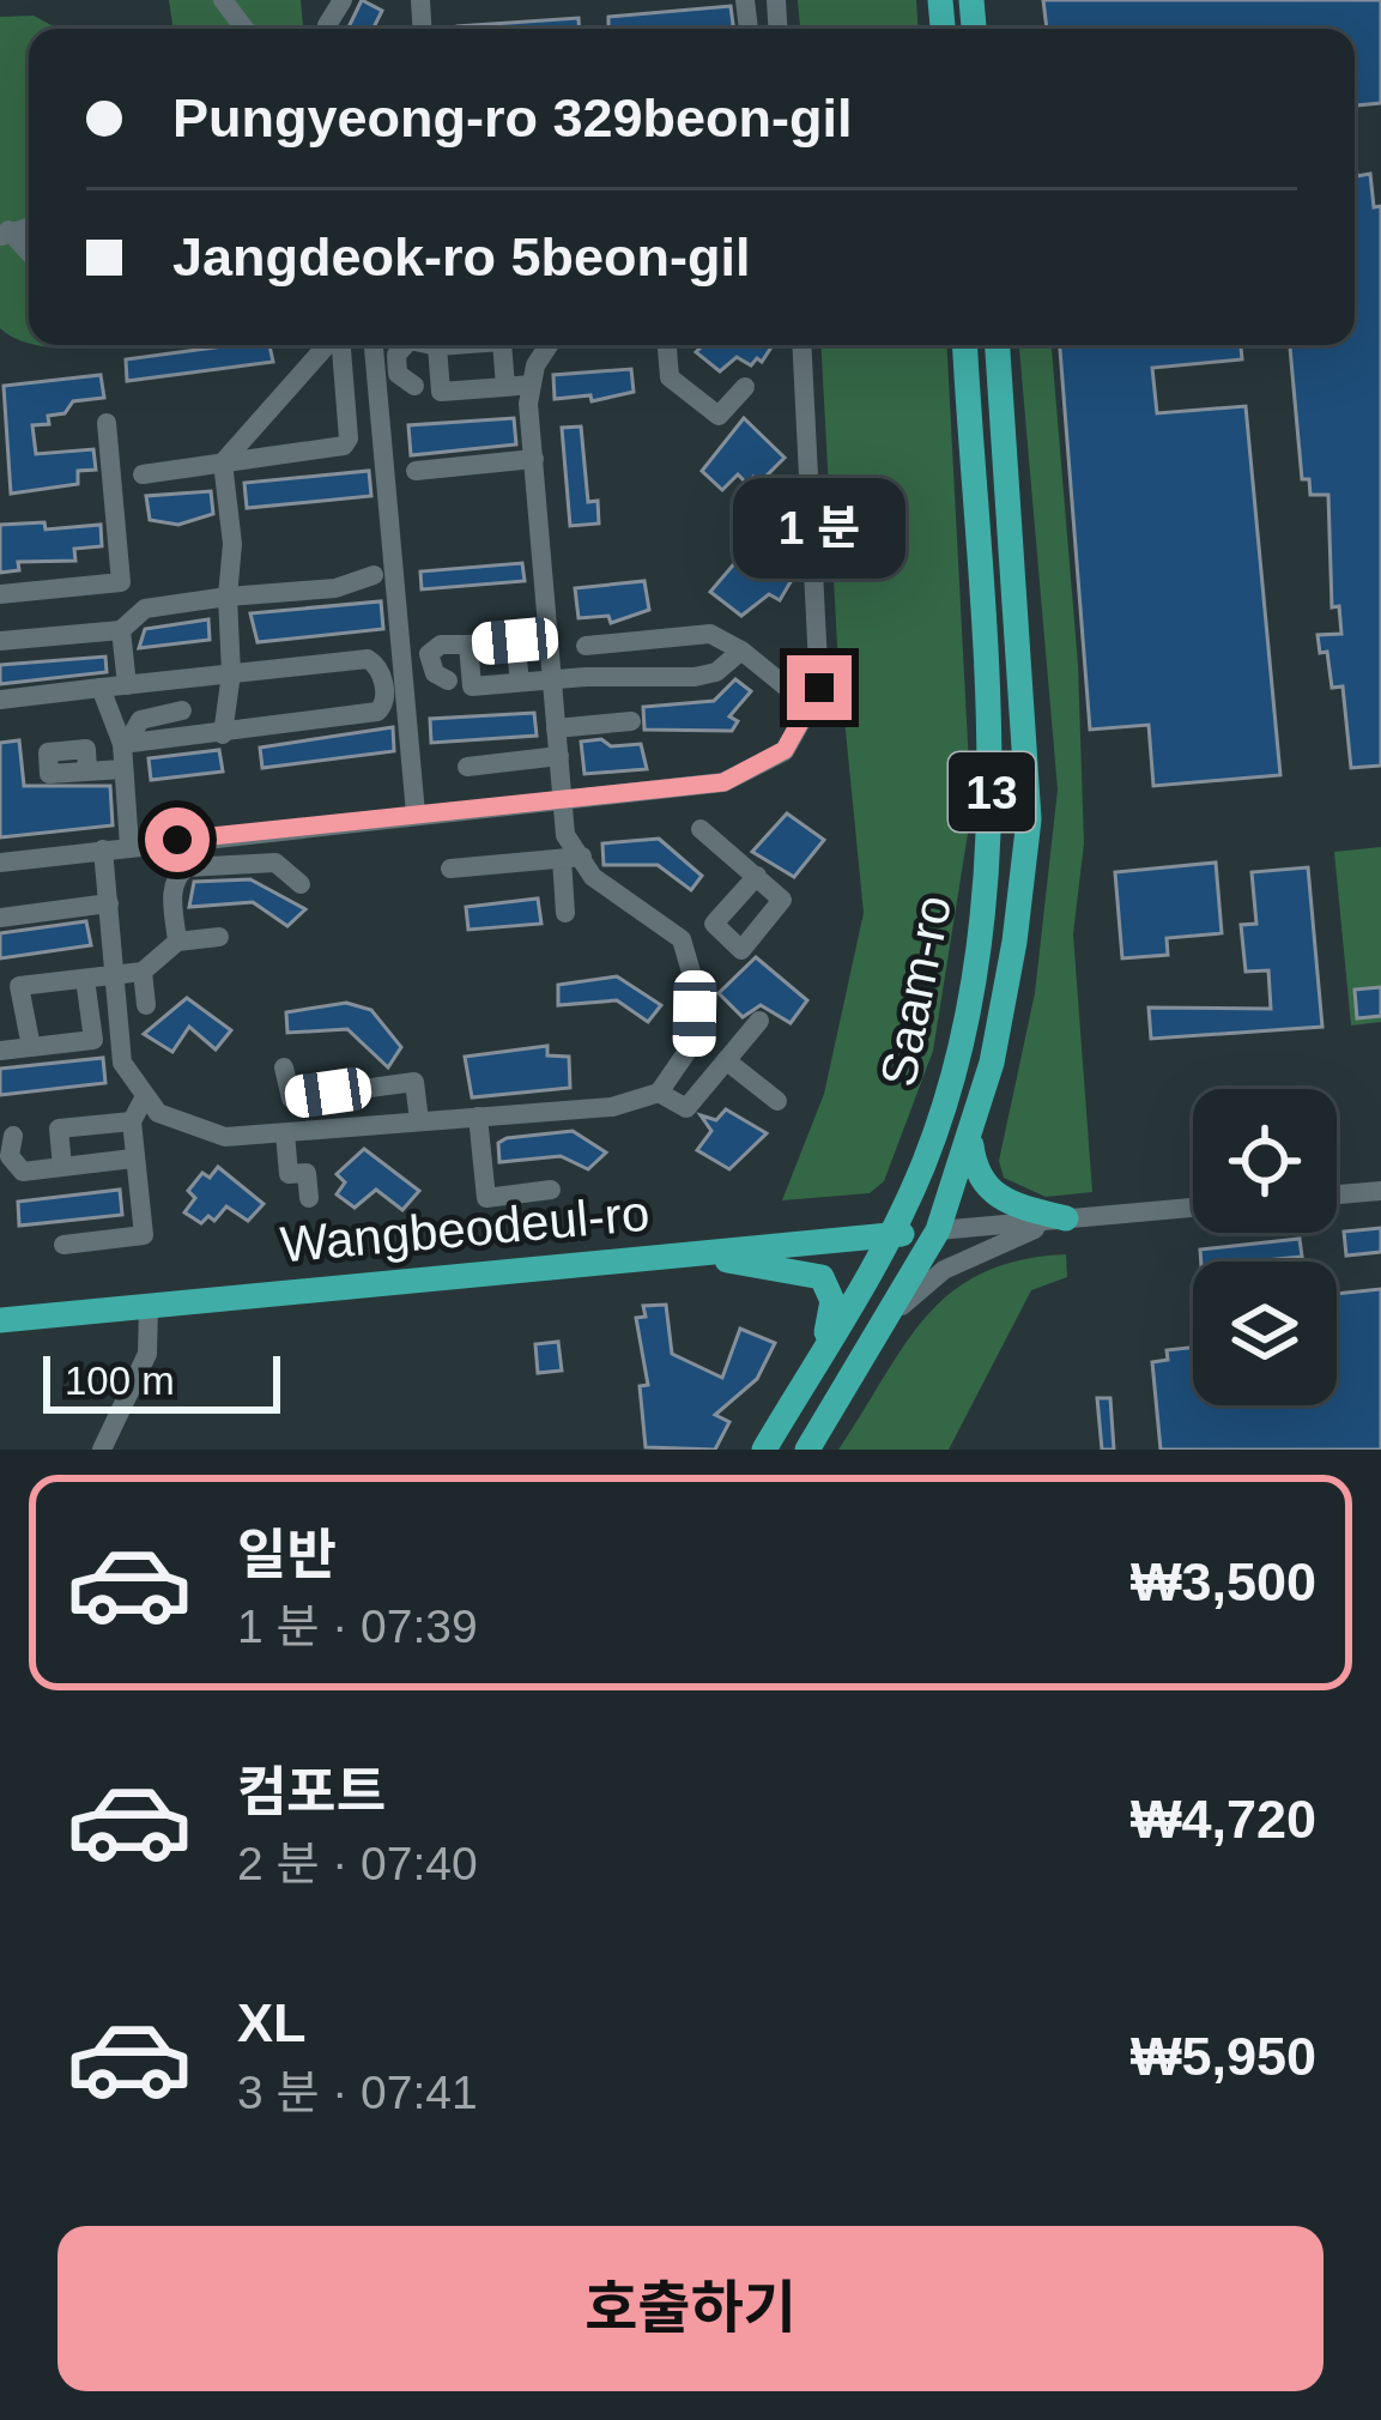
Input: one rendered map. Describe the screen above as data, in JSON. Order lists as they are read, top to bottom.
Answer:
{
  "streets": {
    "main road": ["13", "Saam-ro", "Wangbeodeul-ro"]
  },
  "crossings": [
    ["Saam-ro", "Wangbeodeul-ro"]
  ],
  "scale_bar": "100 m",
  "page": {
    "banner": ["Pungyeong-ro 329beon-gil", "Jangdeok-ro 5beon-gil"],
    "bubble": "1 분",
    "scale": "100 m",
    "list": [
      {
        "name": "일반",
        "note": "1 분 · 07:39",
        "value": "₩3,500"
      },
      {
        "name": "컴포트",
        "note": "2 분 · 07:40",
        "value": "₩4,720"
      },
      {
        "name": "XL",
        "note": "3 분 · 07:41",
        "value": "₩5,950"
      }
    ],
    "buttons": "호출하기"
  }
}
